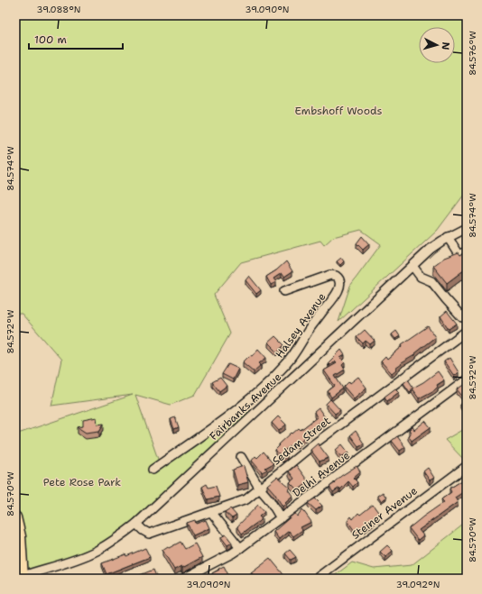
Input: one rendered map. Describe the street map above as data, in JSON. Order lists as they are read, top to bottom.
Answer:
{
  "streets": {
    "street": [
      "Halsey Avenue",
      "Fairbanks Avenue",
      "Sedam Street",
      "Delhi Avenue",
      "Steiner Avenue"
    ]
  },
  "crossings": [
    ["Fairbanks Avenue", "Sedam Street"]
  ],
  "parks": ["Embshoff Woods", "Pete Rose Park"],
  "scale_bar": "100 m",
  "north": "right",
  "coordinates": [
    "39.088°N",
    "39.090°N",
    "84.576°W",
    "84.574°W",
    "84.572°W",
    "84.570°W",
    "39.092°N"
  ]
}
